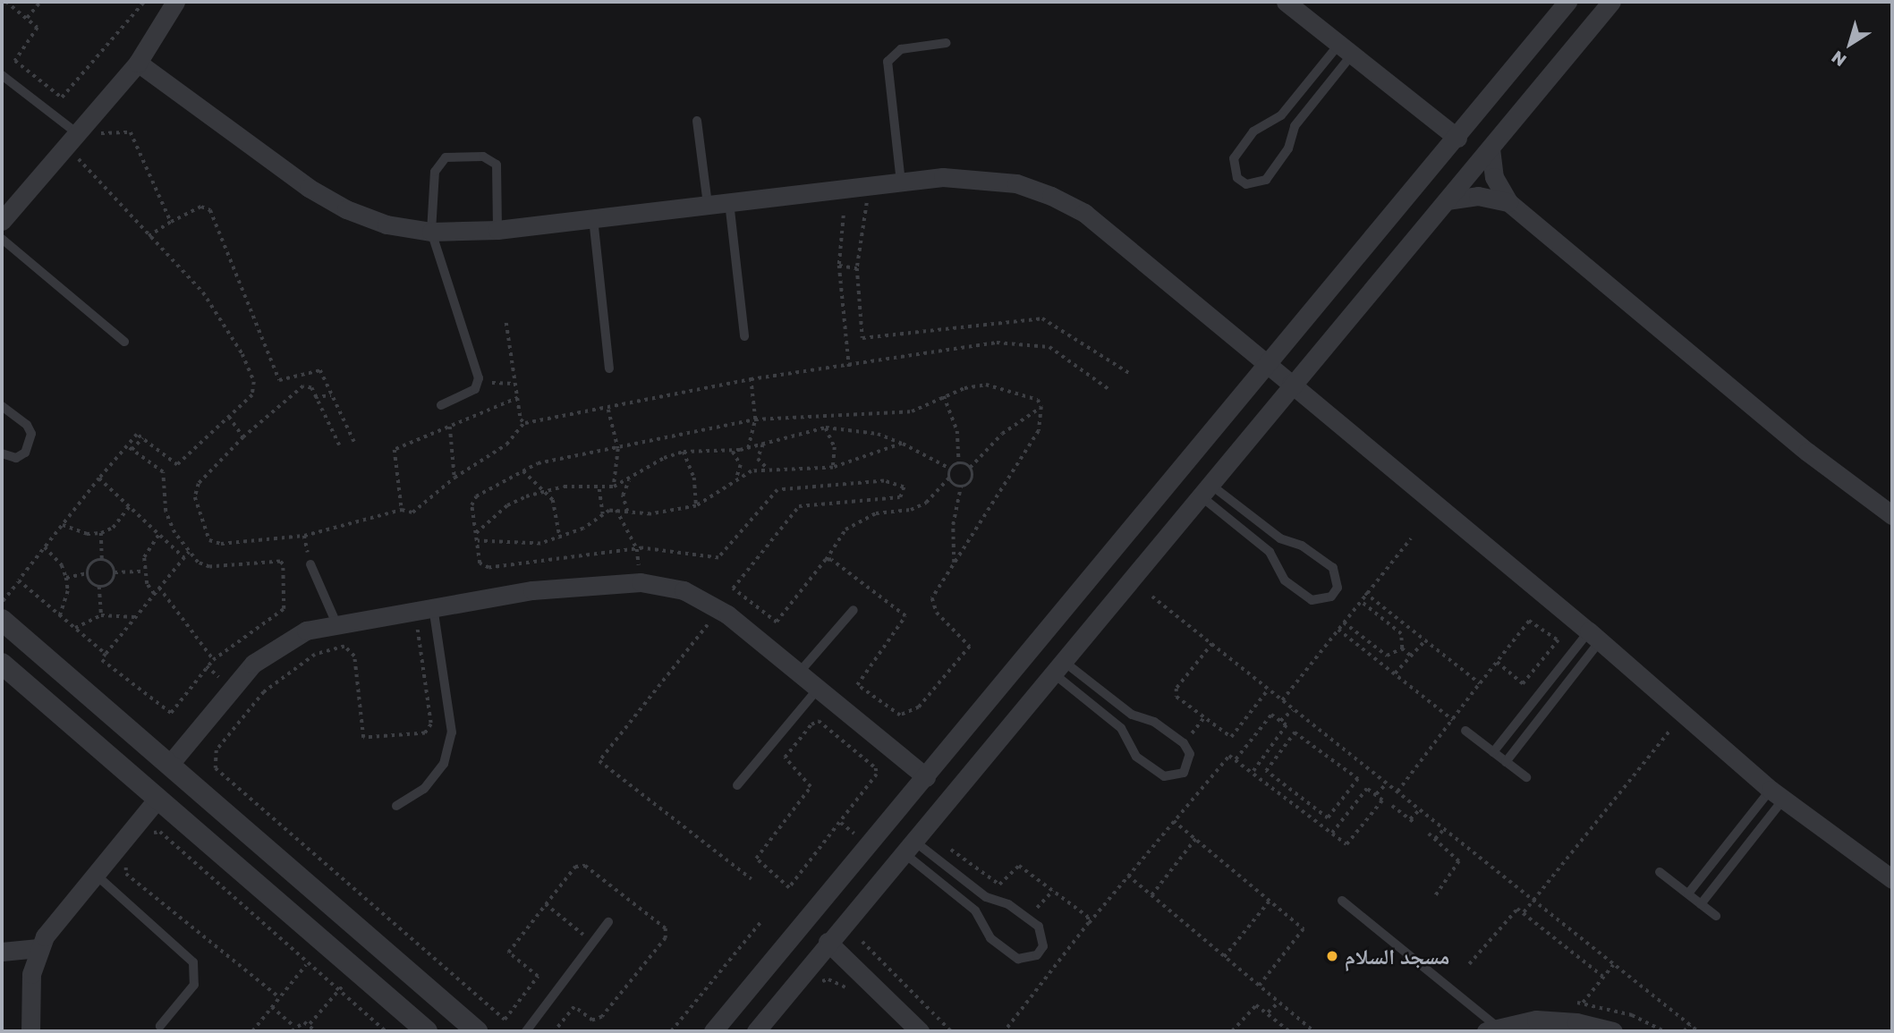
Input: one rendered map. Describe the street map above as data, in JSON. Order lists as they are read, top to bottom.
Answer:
{
  "places": ["مسجد السلام"],
  "north": "bottom left"
}
